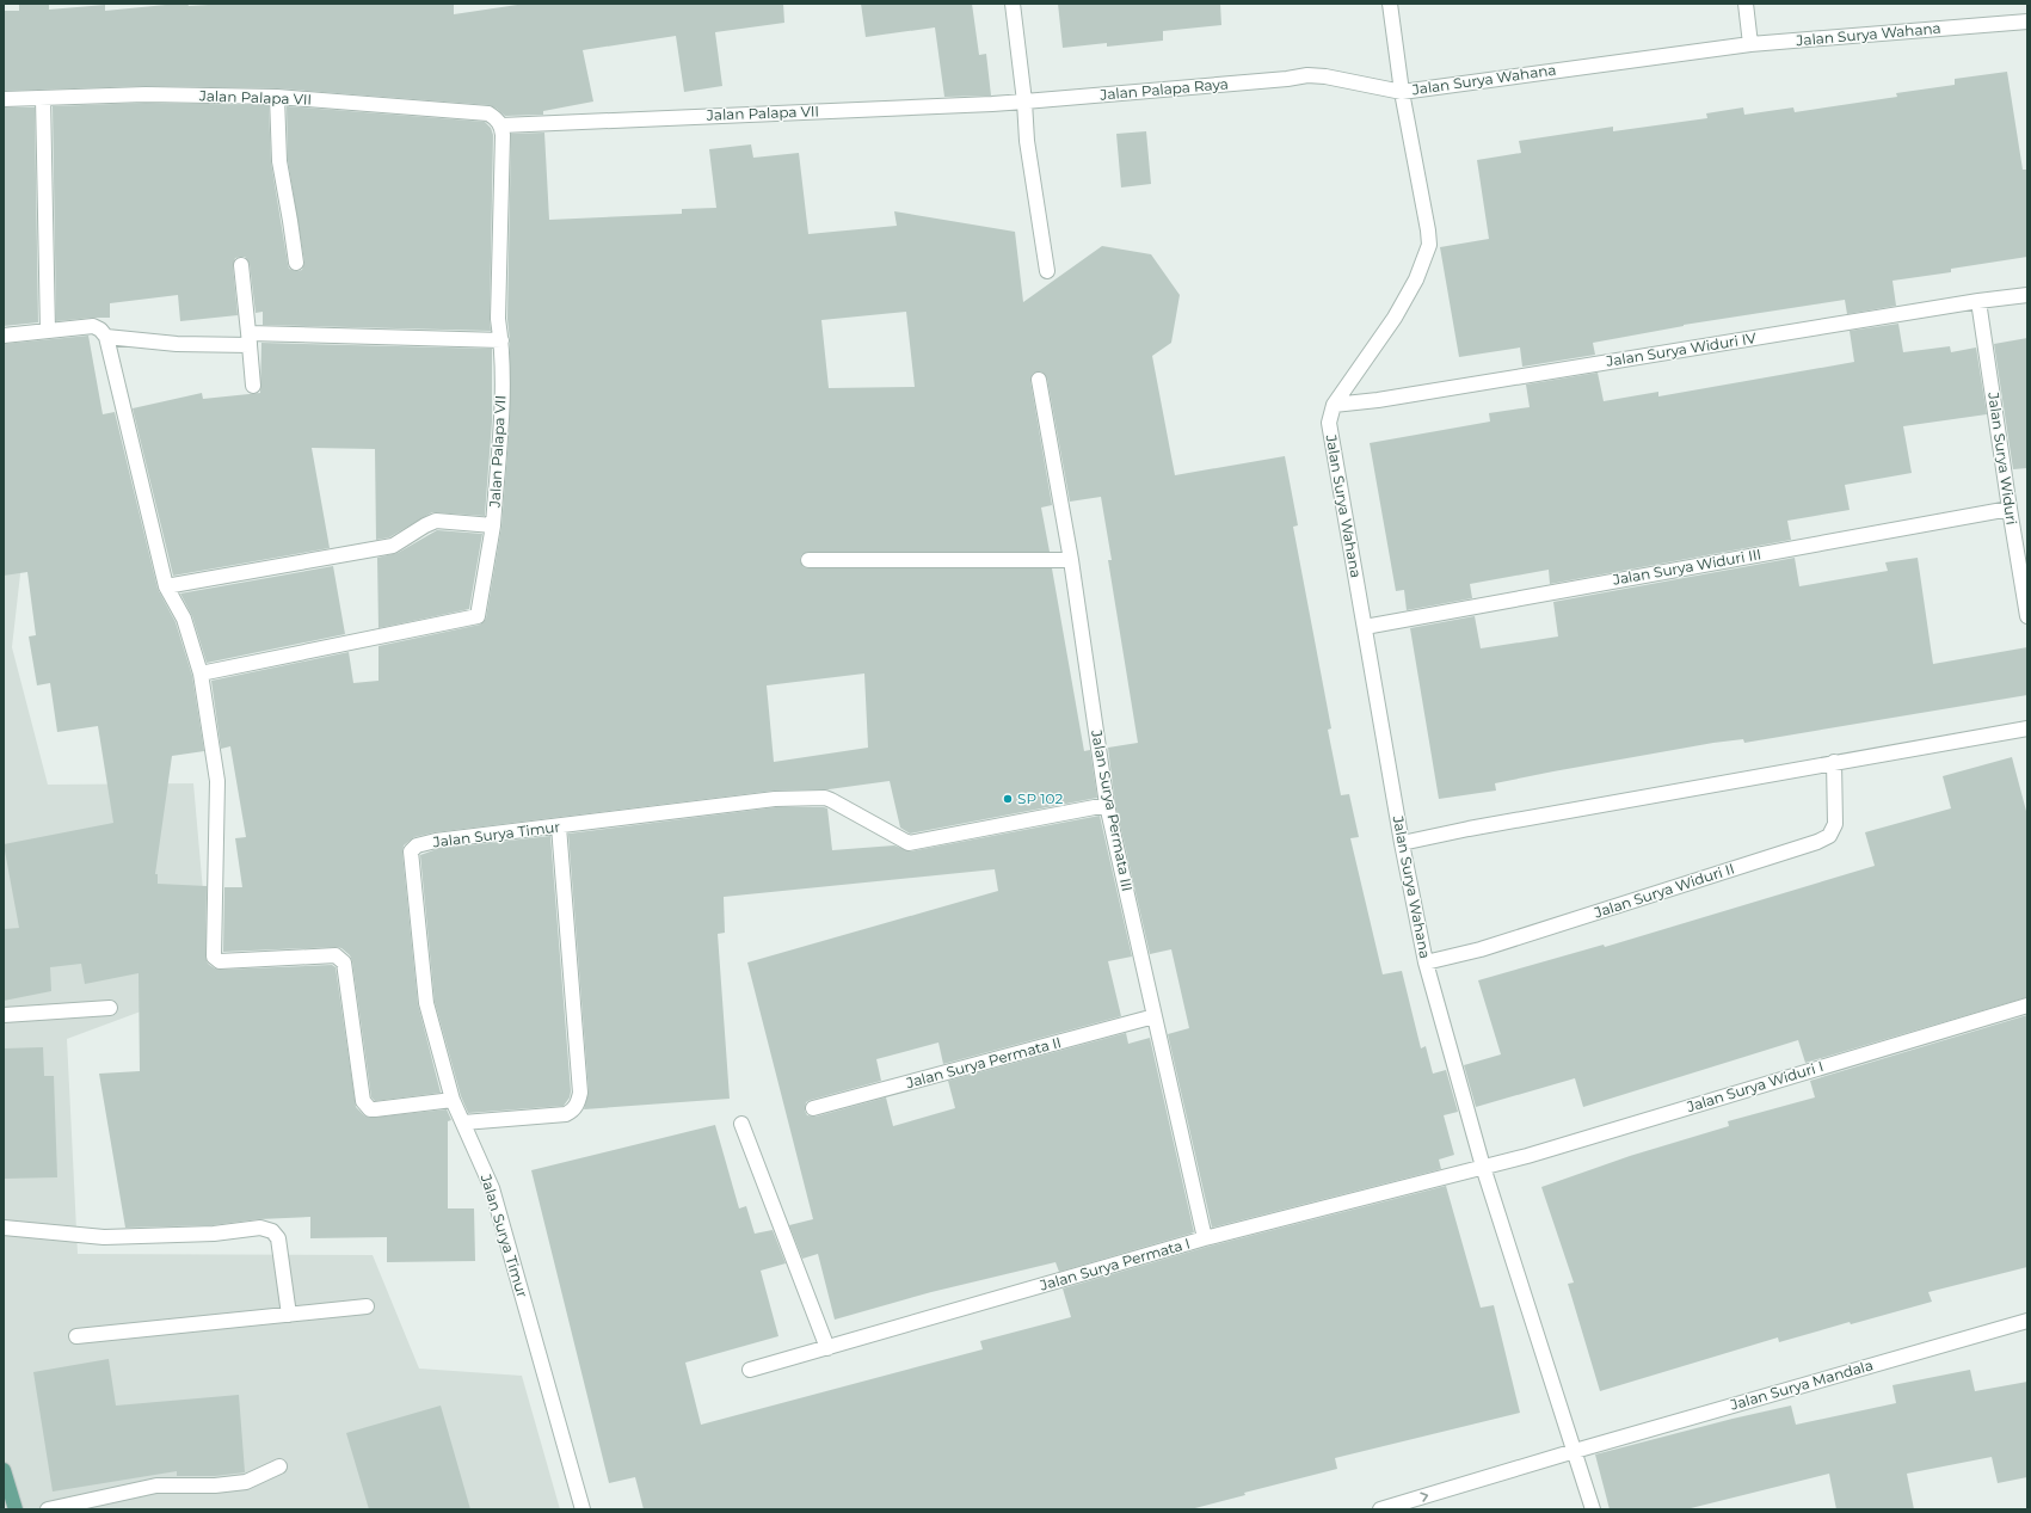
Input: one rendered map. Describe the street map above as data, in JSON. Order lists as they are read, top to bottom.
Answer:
{
  "streets": {
    "street": [
      "Jalan Surya Wahana",
      "Jalan Palapa Raya",
      "Jalan Palapa VII",
      "Jalan Surya Widuri IV",
      "Jalan Surya Widuri",
      "Jalan Surya Widuri III",
      "Jalan Surya Permata III",
      "Jalan Surya Timur",
      "Jalan Surya Widuri II",
      "Jalan Surya Permata II",
      "Jalan Surya Widuri I",
      "Jalan Surya Permata I",
      "Jalan Surya Mandala"
    ]
  },
  "crossings": [
    ["Jalan Surya Wahana", "Jalan Palapa Raya"],
    ["Jalan Surya Wahana", "Jalan Surya Widuri IV"],
    ["Jalan Surya Wahana", "Jalan Surya Widuri III"],
    ["Jalan Surya Wahana", "Jalan Surya Widuri II"],
    ["Jalan Surya Wahana", "Jalan Surya Widuri I"],
    ["Jalan Surya Wahana", "Jalan Surya Permata I"],
    ["Jalan Palapa Raya", "Jalan Palapa VII"],
    ["Jalan Surya Widuri IV", "Jalan Surya Widuri"],
    ["Jalan Surya Widuri", "Jalan Surya Widuri III"],
    ["Jalan Surya Permata III", "Jalan Surya Timur"],
    ["Jalan Surya Permata III", "Jalan Surya Permata II"],
    ["Jalan Surya Permata III", "Jalan Surya Permata I"],
    ["Jalan Surya Widuri I", "Jalan Surya Permata I"]
  ],
  "places": ["SP 102"]
}
